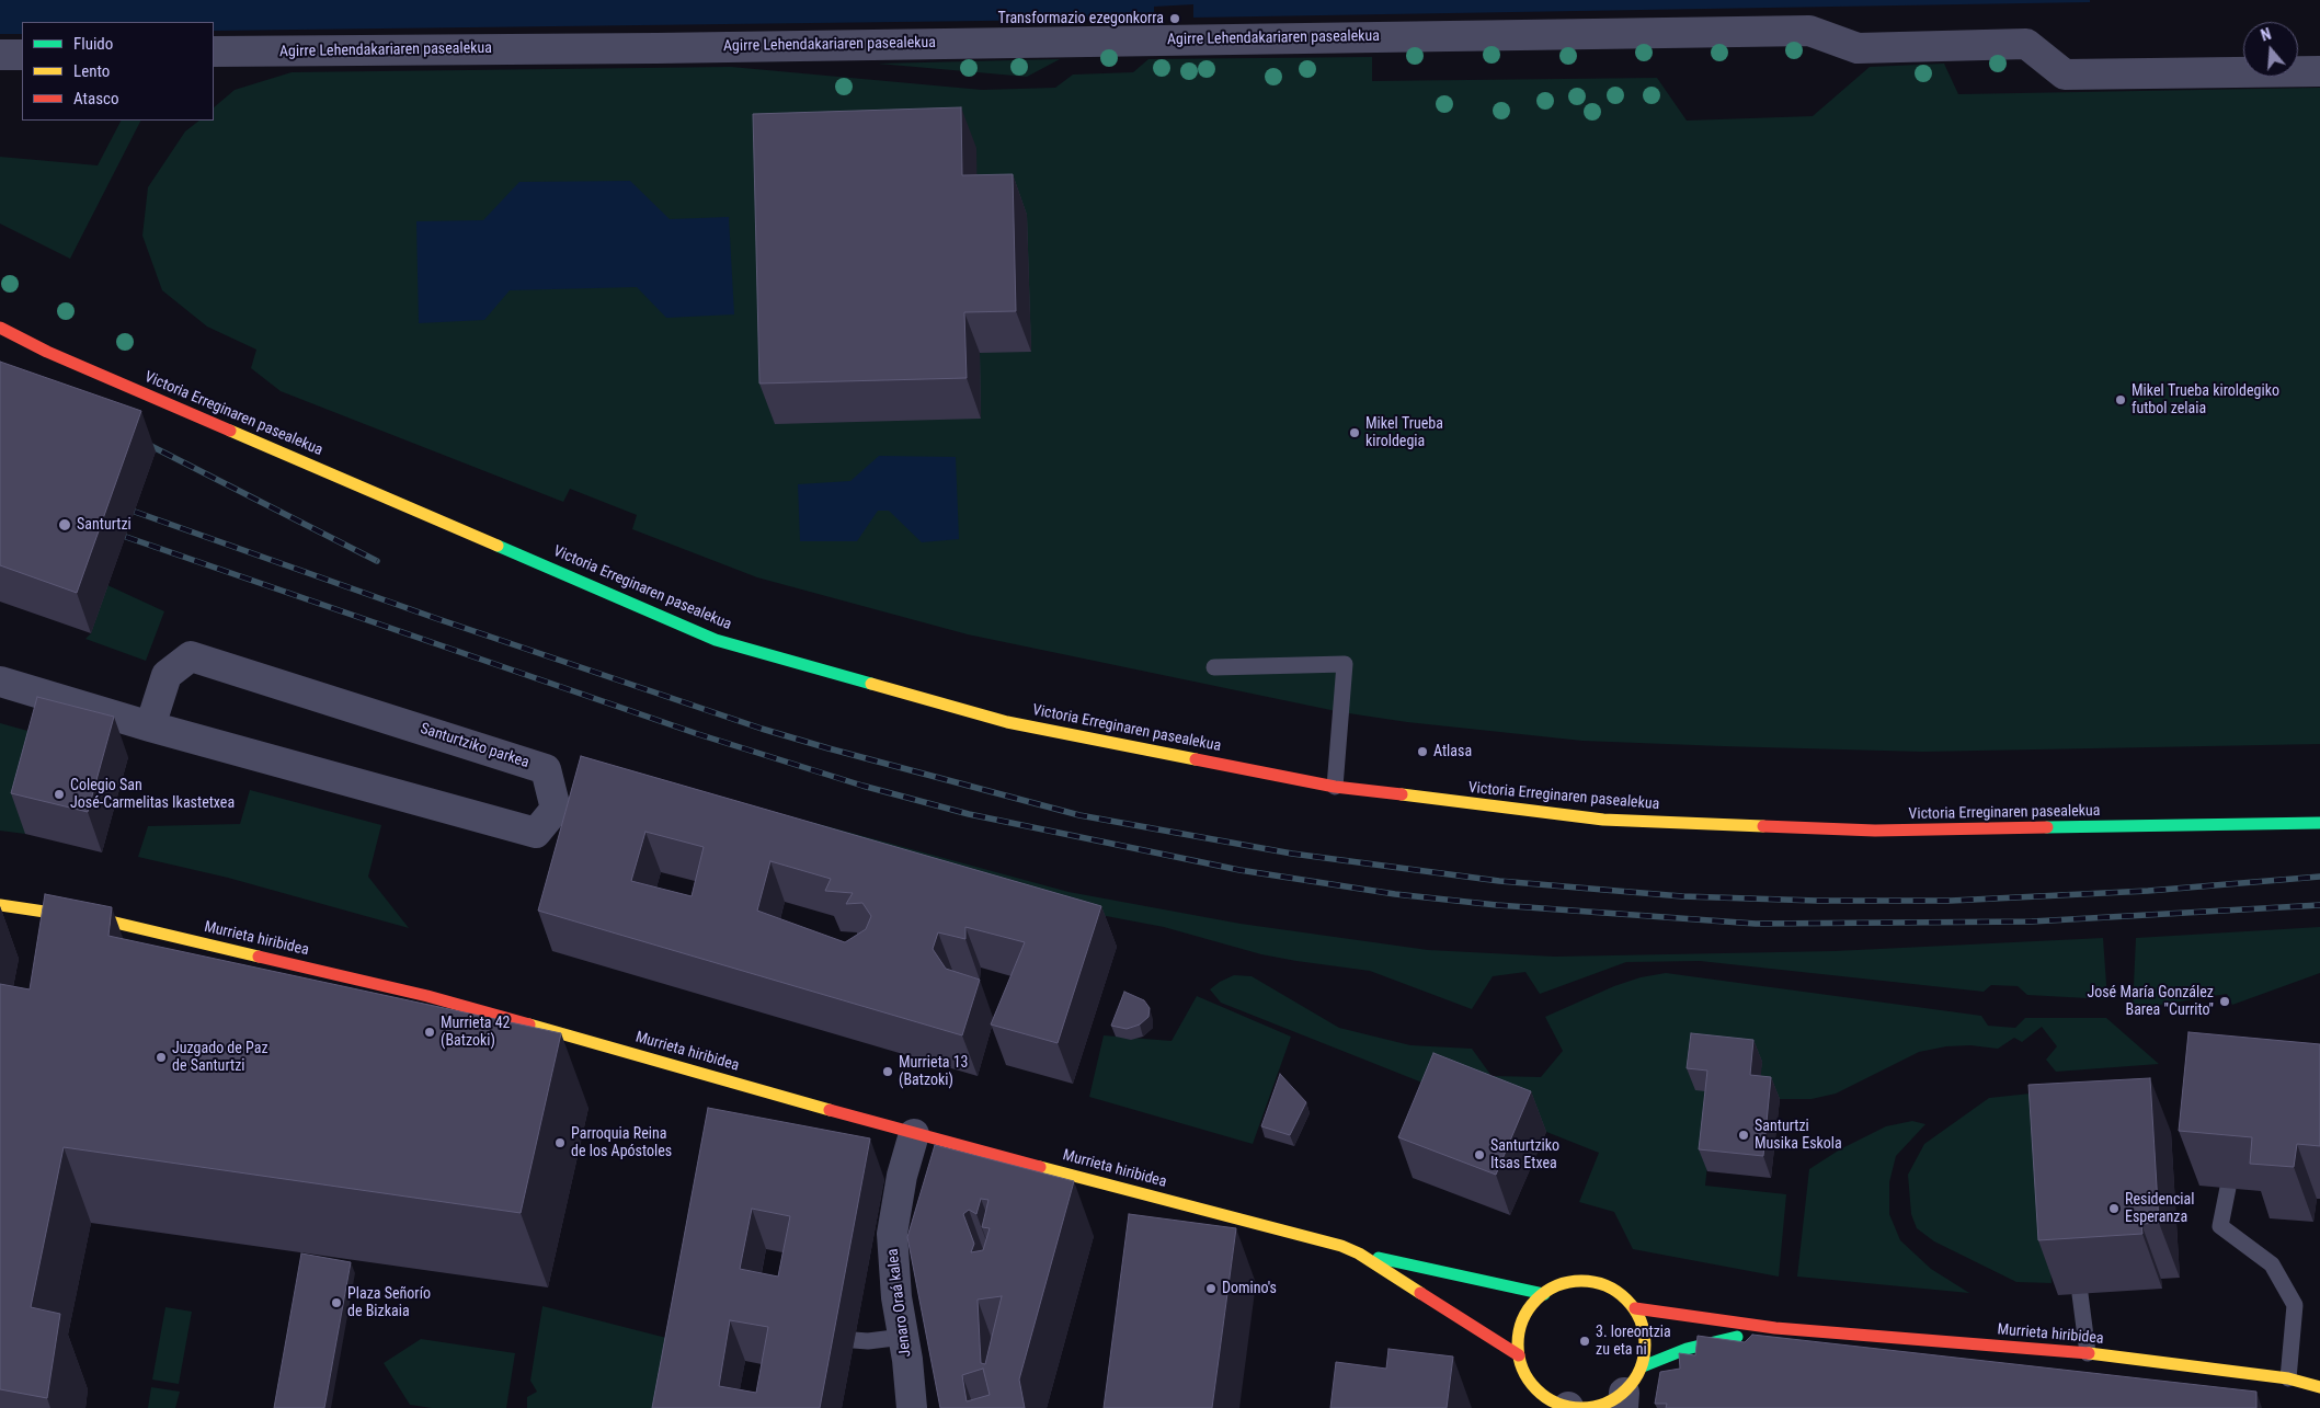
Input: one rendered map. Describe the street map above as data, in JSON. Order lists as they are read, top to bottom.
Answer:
{
  "streets": {
    "street": [
      "Agirre Lehendakariaren pasealekua",
      "Victoria Erreginaren pasealekua",
      "Santurtziko parkea",
      "Murrieta hiribidea",
      "Jenaro Oraá kalea"
    ]
  },
  "crossings": [
    ["Murrieta hiribidea", "Jenaro Oraá kalea"]
  ],
  "places": [
    "Transformazio ezegonkorra",
    "Mikel Trueba kiroldegiko futbol zelaia",
    "Mikel Trueba kiroldegia",
    "Santurtzi",
    "Atlasa",
    "Colegio San José-Carmelitas Ikastetxea",
    "José María González Barea \"Currito\"",
    "Murrieta 42 (Batzoki)",
    "Juzgado de Paz de Santurtzi",
    "Murrieta 13 (Batzoki)",
    "Santurtzi Musika Eskola",
    "Parroquia Reina de los Apóstoles",
    "Santurtziko Itsas Etxea",
    "Residencial Esperanza",
    "Domino's",
    "Plaza Señorío de Bizkaia",
    "3. loreontzia zu eta ni"
  ],
  "legend": ["Fluido", "Lento", "Atasco"],
  "north": "top"
}
